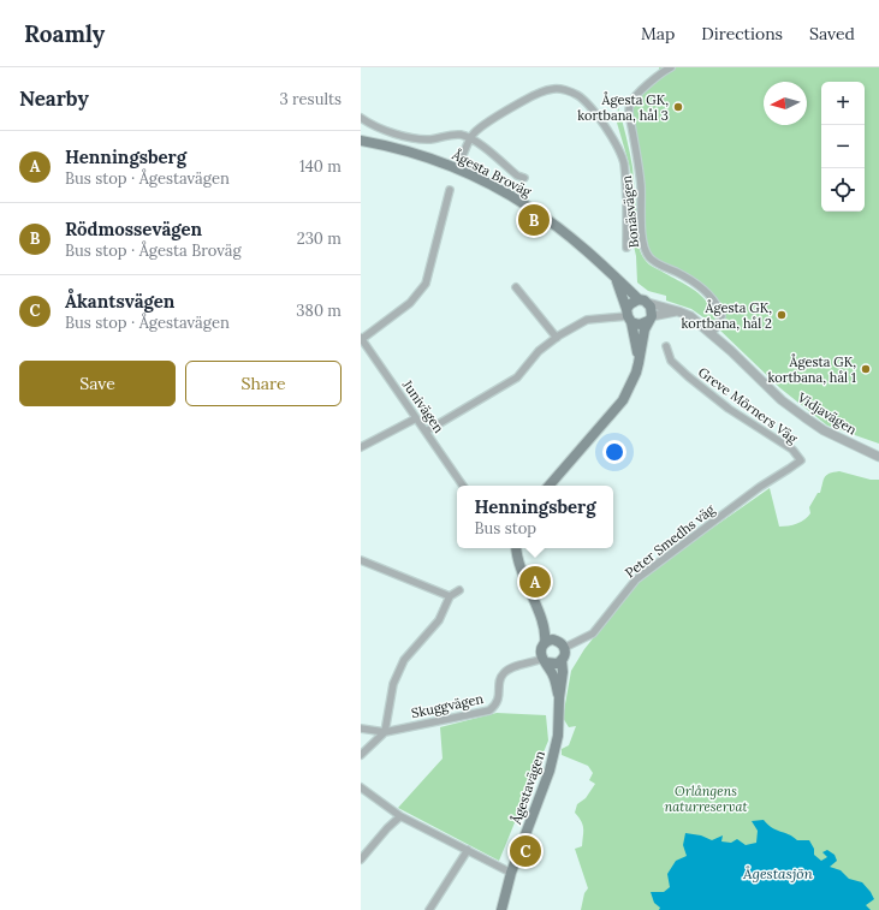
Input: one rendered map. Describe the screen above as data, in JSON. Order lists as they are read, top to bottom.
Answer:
{
  "streets": {
    "main road": ["Ågesta Broväg", "Ågestavägen"],
    "street": [
      "Bonäsvägen",
      "Greve Mörners Väg",
      "Junivägen",
      "Vidjavägen",
      "Peter Smedhs väg",
      "Skuggvägen"
    ]
  },
  "crossings": [
    ["Ågesta Broväg", "Vidjavägen"],
    ["Bonäsvägen", "Vidjavägen"],
    ["Greve Mörners Väg", "Peter Smedhs väg"],
    ["Peter Smedhs väg", "Skuggvägen"],
    ["Peter Smedhs väg", "Ågestavägen"],
    ["Skuggvägen", "Ågestavägen"]
  ],
  "water": ["Ågestasjön"],
  "parks": ["Orlångens naturreservat"],
  "places": ["Ågesta GK, kortbana, hål 3", "Ågesta GK, kortbana, hål 2", "Ågesta GK, kortbana, hål 1"],
  "north": "left",
  "page": {
    "header": "Roamly",
    "nav": ["Map", "Directions", "Saved"],
    "heading": ["Nearby", "3 results"],
    "map_buttons": ["+", "−"],
    "list": [
      {
        "mark": "A",
        "name": "Henningsberg",
        "note": "Bus stop · Ågestavägen",
        "value": "140 m"
      },
      {
        "mark": "B",
        "name": "Rödmossevägen",
        "note": "Bus stop · Ågesta Broväg",
        "value": "230 m"
      },
      {
        "mark": "C",
        "name": "Åkantsvägen",
        "note": "Bus stop · Ågestavägen",
        "value": "380 m"
      }
    ],
    "pins": ["B", "A", "C"],
    "buttons": ["Save", "Share"],
    "popup": ["Henningsberg", "Bus stop"]
  }
}
